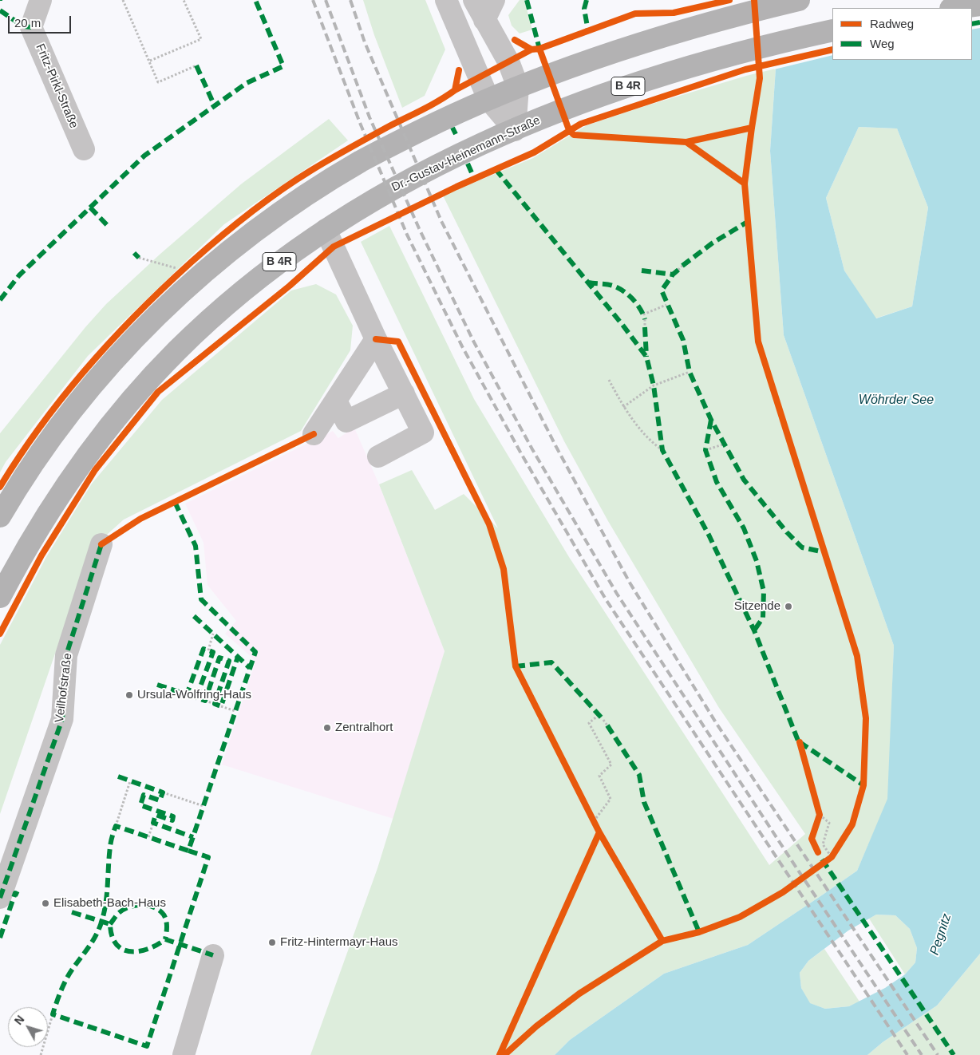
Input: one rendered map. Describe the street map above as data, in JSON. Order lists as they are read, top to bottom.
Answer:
{
  "streets": {
    "main road": ["B 4R", "Dr.-Gustav-Heinemann-Straße"],
    "street": ["Fritz-Pirkl-Straße", "Veilhofstraße"]
  },
  "water": ["Wöhrder See", "Pegnitz"],
  "places": [
    "Sitzende",
    "Ursula-Wolfring-Haus",
    "Zentralhort",
    "Elisabeth-Bach-Haus",
    "Fritz-Hintermayr-Haus"
  ],
  "legend": ["Radweg", "Weg"],
  "scale_bar": "20 m",
  "north": "top left"
}
